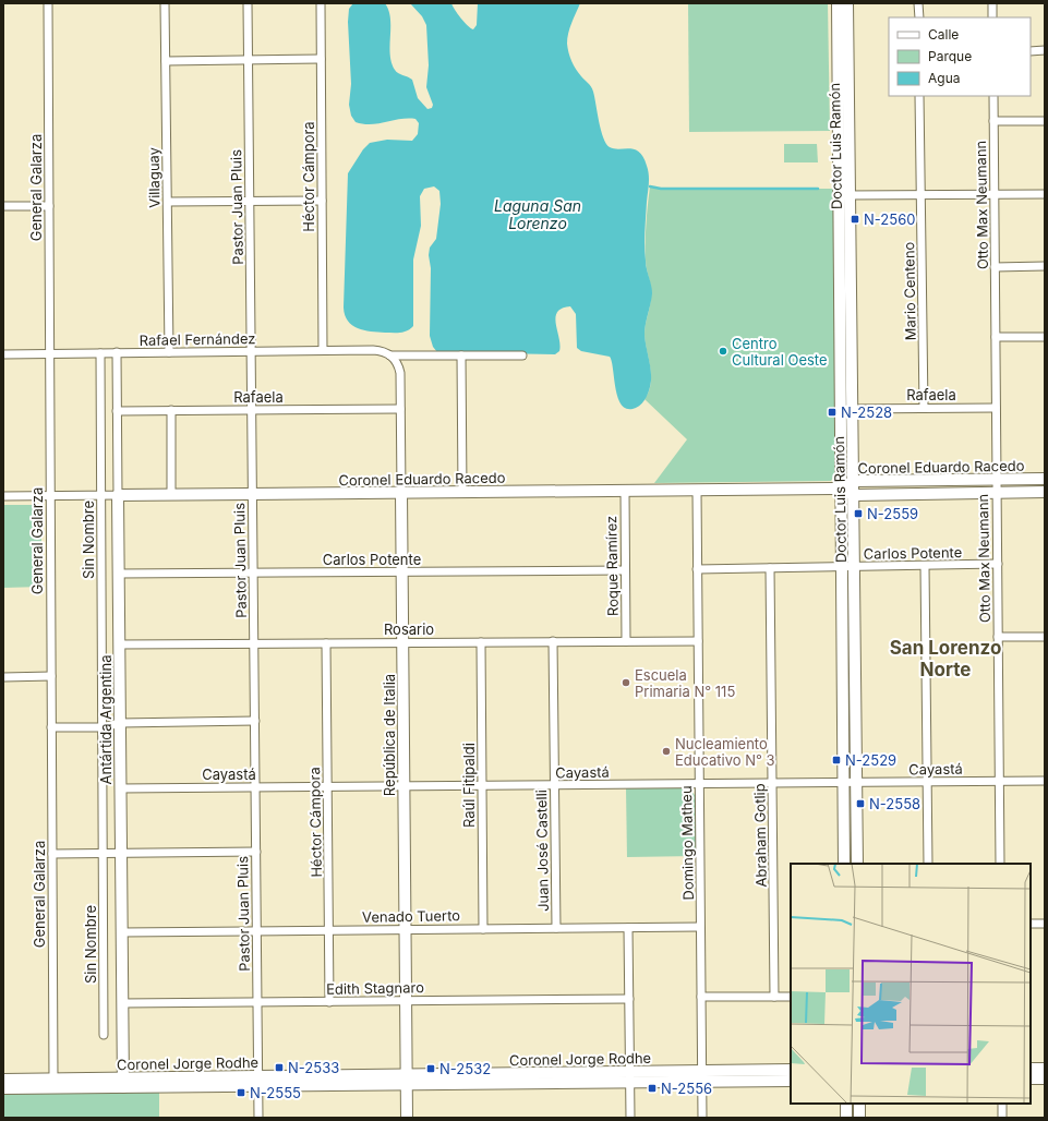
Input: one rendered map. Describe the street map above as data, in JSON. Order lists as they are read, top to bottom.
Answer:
{
  "streets": {
    "main road": [
      "Doctor Luis Ramón",
      "Coronel Eduardo Racedo",
      "Antártida Argentina",
      "República de Italia",
      "Coronel Jorge Rodhe"
    ],
    "street": [
      "Héctor Cámpora",
      "Villaguay",
      "General Galarza",
      "Otto Max Neumann",
      "Pastor Juan Pluis",
      "Mario Centeno",
      "Rafael Fernández",
      "Rafaela",
      "Sin Nombre",
      "Carlos Potente",
      "Roque Ramírez",
      "Rosario",
      "Cayastá",
      "Raúl Fitipaldi",
      "Abraham Gotlip",
      "Domingo Matheu",
      "Juan José Castelli",
      "Venado Tuerto",
      "Edith Stagnaro"
    ]
  },
  "crossings": [
    ["Doctor Luis Ramón", "Rafaela"],
    ["Doctor Luis Ramón", "Coronel Eduardo Racedo"],
    ["Doctor Luis Ramón", "Carlos Potente"],
    ["Doctor Luis Ramón", "Cayastá"],
    ["Héctor Cámpora", "Rafael Fernández"],
    ["Héctor Cámpora", "Rosario"],
    ["Héctor Cámpora", "Cayastá"],
    ["Héctor Cámpora", "Venado Tuerto"],
    ["Héctor Cámpora", "Edith Stagnaro"],
    ["Villaguay", "Rafael Fernández"],
    ["General Galarza", "Rafael Fernández"],
    ["General Galarza", "Coronel Eduardo Racedo"],
    ["General Galarza", "Coronel Jorge Rodhe"],
    ["Otto Max Neumann", "Rafaela"],
    ["Otto Max Neumann", "Coronel Eduardo Racedo"],
    ["Otto Max Neumann", "Carlos Potente"],
    ["Otto Max Neumann", "Cayastá"],
    ["Pastor Juan Pluis", "Rafael Fernández"],
    ["Pastor Juan Pluis", "Rafaela"],
    ["Pastor Juan Pluis", "Coronel Eduardo Racedo"],
    ["Pastor Juan Pluis", "Carlos Potente"],
    ["Pastor Juan Pluis", "Rosario"],
    ["Pastor Juan Pluis", "Cayastá"],
    ["Pastor Juan Pluis", "Venado Tuerto"],
    ["Pastor Juan Pluis", "Edith Stagnaro"],
    ["Pastor Juan Pluis", "Coronel Jorge Rodhe"],
    ["Mario Centeno", "Rafaela"],
    ["Rafael Fernández", "Sin Nombre"],
    ["Rafael Fernández", "Antártida Argentina"],
    ["Rafael Fernández", "República de Italia"],
    ["Rafaela", "Antártida Argentina"],
    ["Rafaela", "República de Italia"],
    ["Coronel Eduardo Racedo", "Sin Nombre"],
    ["Coronel Eduardo Racedo", "Roque Ramírez"],
    ["Coronel Eduardo Racedo", "Antártida Argentina"],
    ["Coronel Eduardo Racedo", "República de Italia"],
    ["Coronel Eduardo Racedo", "Domingo Matheu"],
    ["Carlos Potente", "Roque Ramírez"],
    ["Carlos Potente", "Antártida Argentina"],
    ["Carlos Potente", "República de Italia"],
    ["Carlos Potente", "Abraham Gotlip"],
    ["Carlos Potente", "Domingo Matheu"],
    ["Roque Ramírez", "Rosario"],
    ["Rosario", "Antártida Argentina"],
    ["Rosario", "República de Italia"],
    ["Rosario", "Raúl Fitipaldi"],
    ["Rosario", "Domingo Matheu"],
    ["Rosario", "Juan José Castelli"],
    ["Antártida Argentina", "Cayastá"],
    ["Antártida Argentina", "Venado Tuerto"],
    ["Antártida Argentina", "Edith Stagnaro"],
    ["Antártida Argentina", "Coronel Jorge Rodhe"],
    ["República de Italia", "Cayastá"],
    ["República de Italia", "Venado Tuerto"],
    ["República de Italia", "Edith Stagnaro"],
    ["República de Italia", "Coronel Jorge Rodhe"],
    ["Cayastá", "Raúl Fitipaldi"],
    ["Cayastá", "Abraham Gotlip"],
    ["Cayastá", "Domingo Matheu"],
    ["Cayastá", "Juan José Castelli"],
    ["Raúl Fitipaldi", "Venado Tuerto"],
    ["Domingo Matheu", "Venado Tuerto"],
    ["Domingo Matheu", "Coronel Jorge Rodhe"],
    ["Juan José Castelli", "Venado Tuerto"]
  ],
  "districts": ["San Lorenzo Norte"],
  "water": ["Laguna San Lorenzo"],
  "places": {
    "transit": [
      "N-2560",
      "N-2528",
      "N-2559",
      "N-2529",
      "N-2558",
      "N-2533",
      "N-2532",
      "N-2556",
      "N-2555"
    ],
    "other": ["Centro Cultural Oeste", "Escuela Primaria N° 115", "Nucleamiento Educativo N° 3"]
  },
  "legend": ["Calle", "Parque", "Agua"]
}
